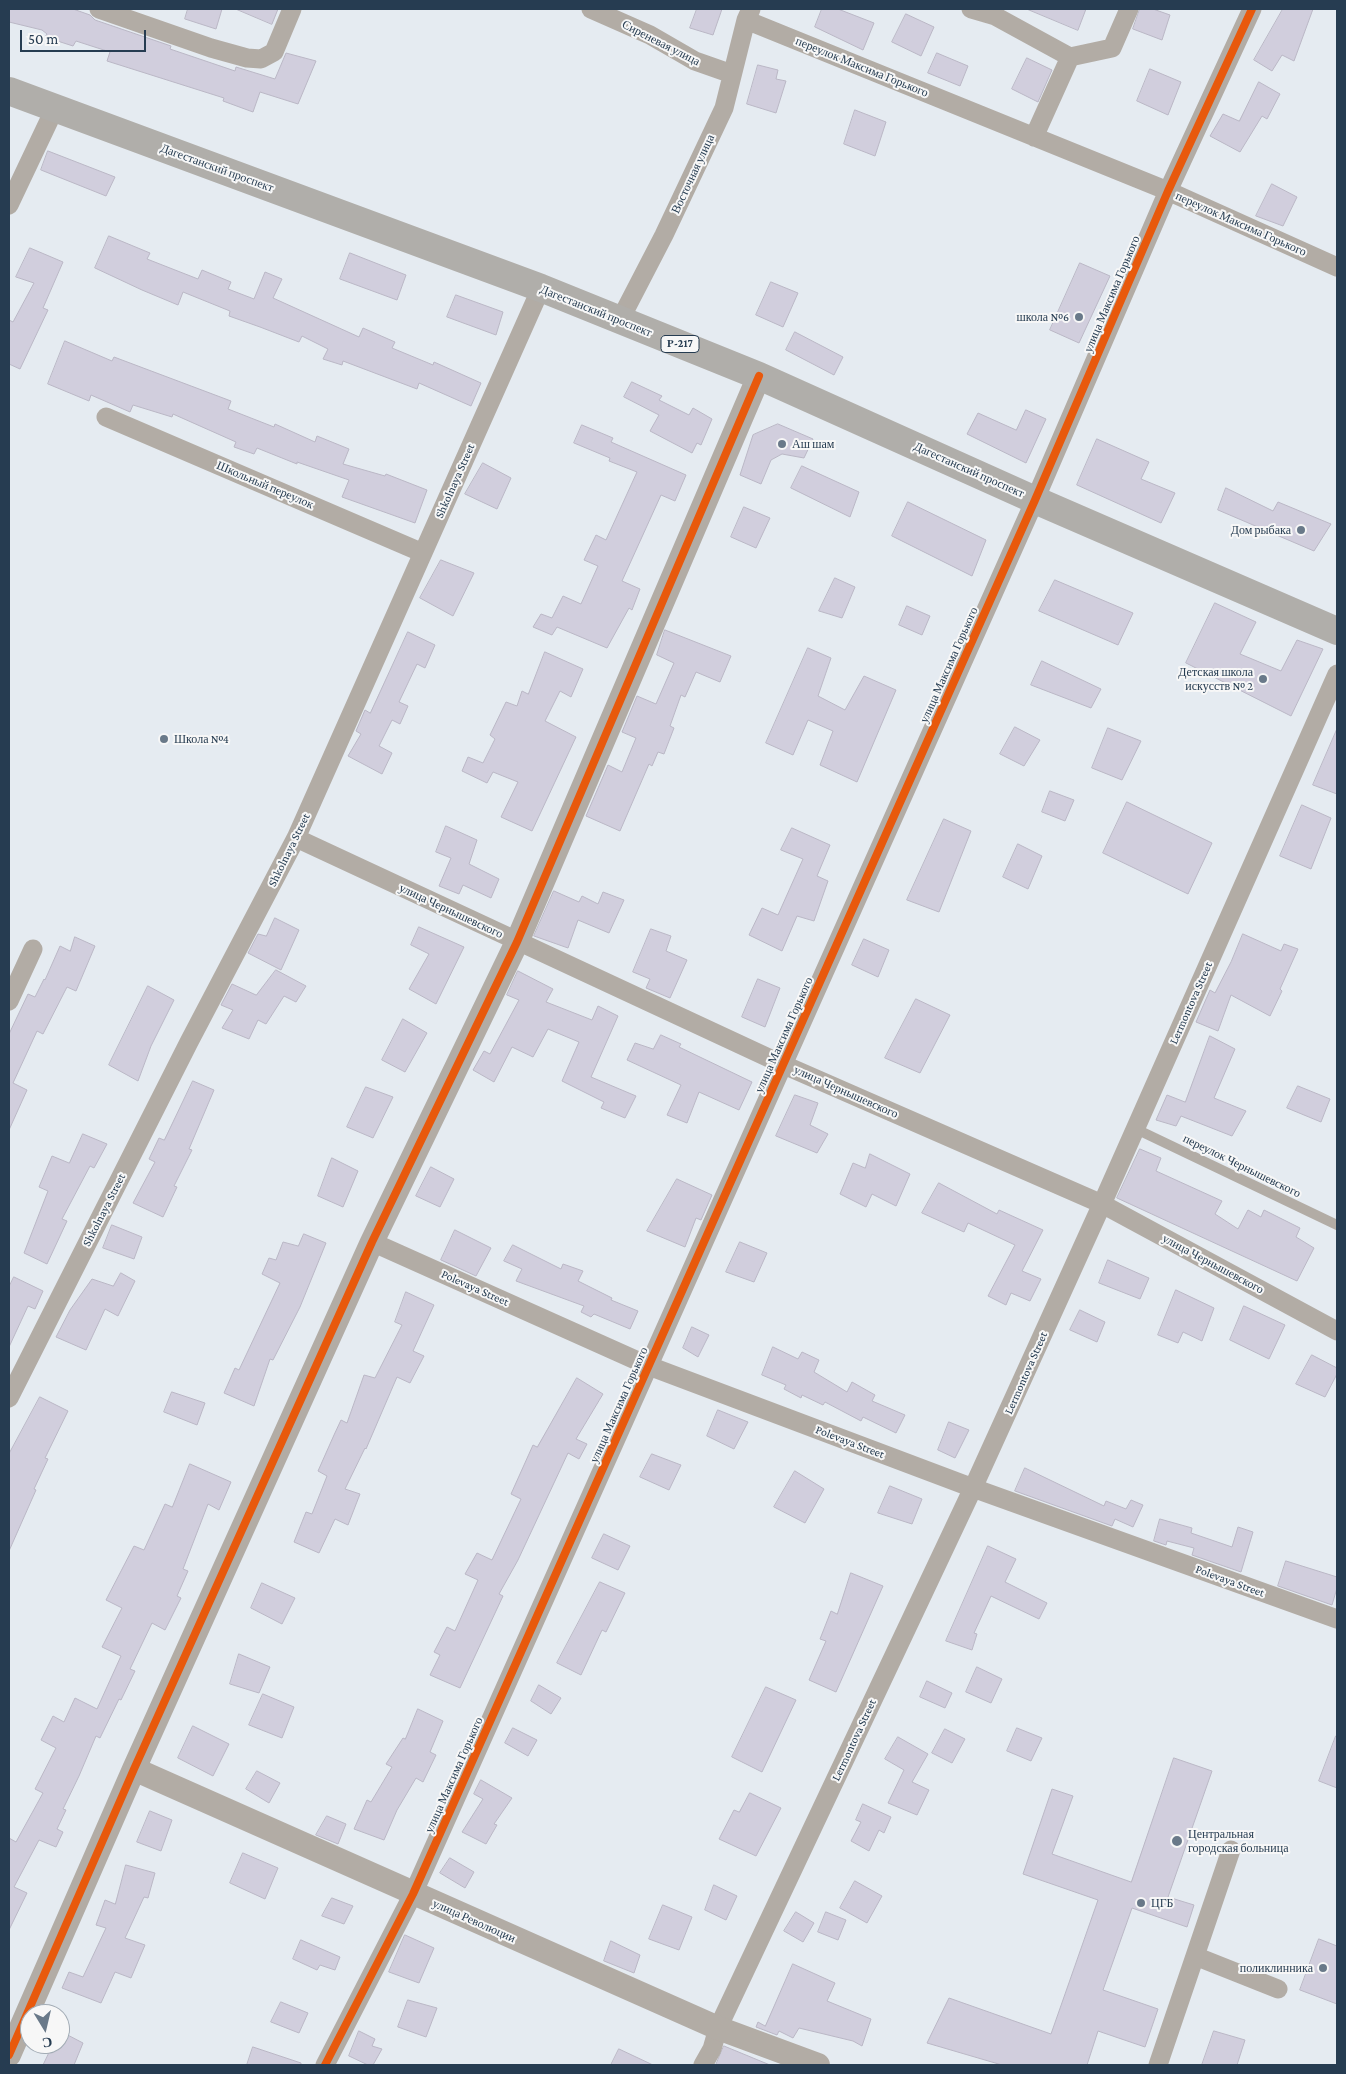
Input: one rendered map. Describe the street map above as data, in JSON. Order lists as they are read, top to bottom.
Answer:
{
  "streets": {
    "highway": ["Дагестанский проспект", "Р-217"],
    "street": [
      "Сиреневая улица",
      "переулок Максима Горького",
      "Восточная улица",
      "улица Максима Горького",
      "Shkolnaya Street",
      "Школьный переулок",
      "улица Чернышевского",
      "Lermontova Street",
      "Polevaya Street",
      "улица Революции"
    ],
    "lane": ["переулок Чернышевского"]
  },
  "crossings": [
    ["Сиреневая улица", "Восточная улица"],
    ["переулок Максима Горького", "Восточная улица"],
    ["переулок Максима Горького", "улица Максима Горького"],
    ["Дагестанский проспект", "Восточная улица"],
    ["Дагестанский проспект", "улица Максима Горького"],
    ["Дагестанский проспект", "Shkolnaya Street"],
    ["улица Максима Горького", "улица Чернышевского"],
    ["улица Максима Горького", "Polevaya Street"],
    ["улица Максима Горького", "улица Революции"],
    ["Shkolnaya Street", "Школьный переулок"],
    ["Shkolnaya Street", "улица Чернышевского"],
    ["улица Чернышевского", "Lermontova Street"],
    ["Lermontova Street", "переулок Чернышевского"],
    ["Lermontova Street", "Polevaya Street"],
    ["Lermontova Street", "улица Революции"]
  ],
  "places": [
    "школа №6",
    "Аш шам",
    "Дом рыбака",
    "Детская школа искусств № 2",
    "Школа №4",
    "Центральная городская больница",
    "ЦГБ",
    "поликлинника"
  ],
  "scale_bar": "50 m",
  "north": "bottom"
}
